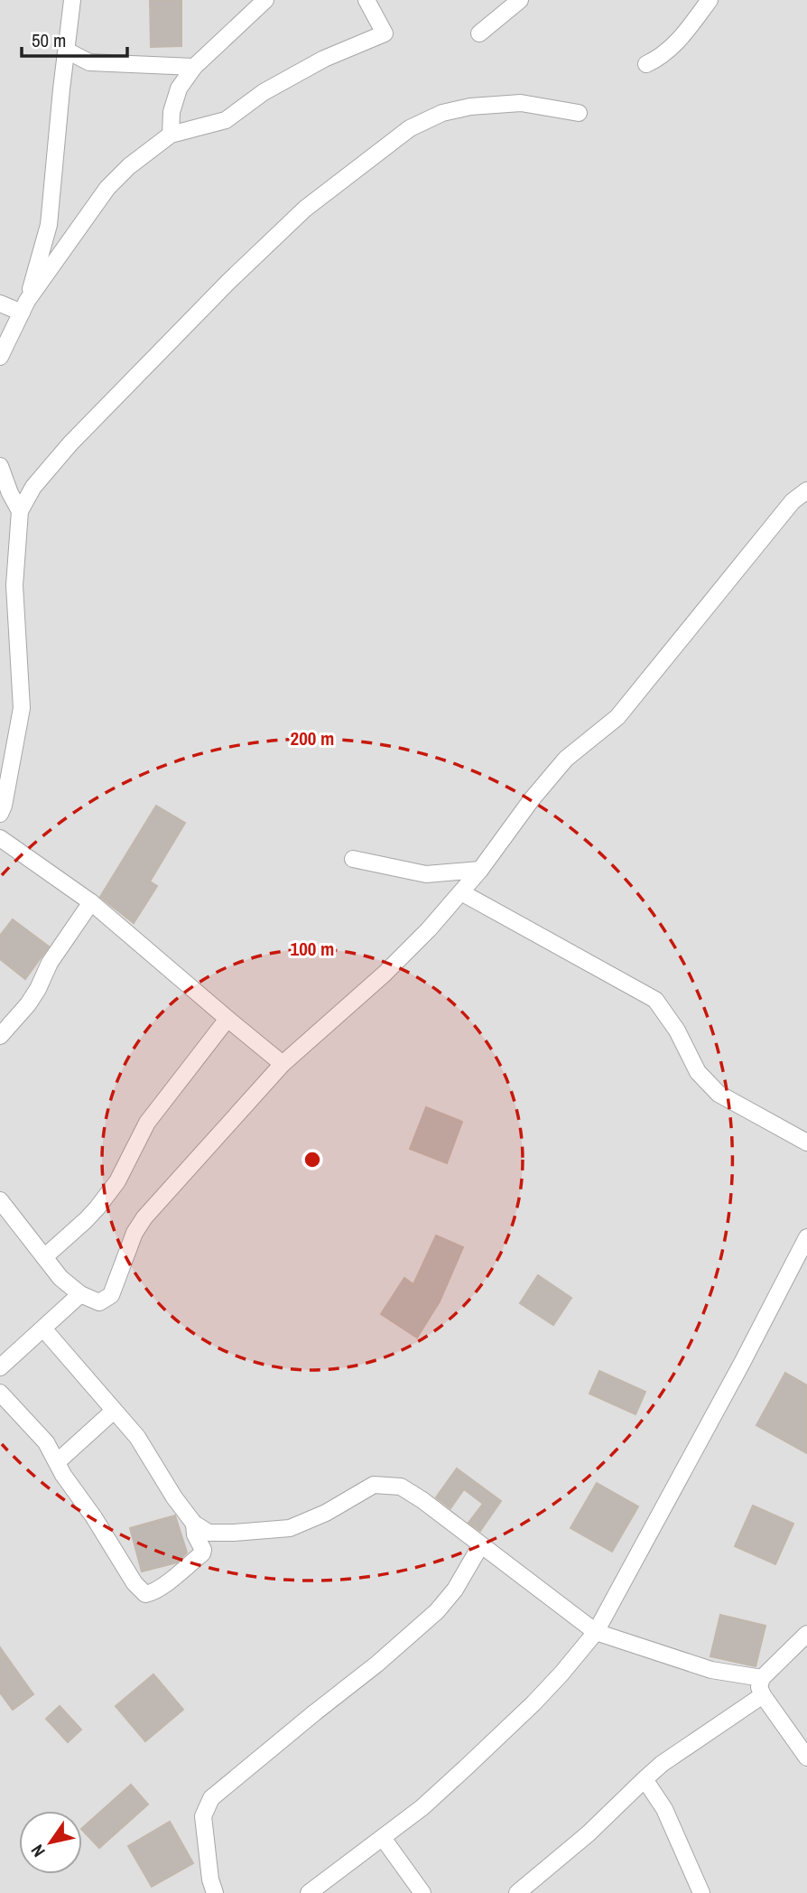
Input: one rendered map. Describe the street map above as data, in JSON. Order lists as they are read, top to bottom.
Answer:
{
  "scale_bar": "50 m",
  "north": "bottom left",
  "rings": ["200 m", "100 m"]
}
